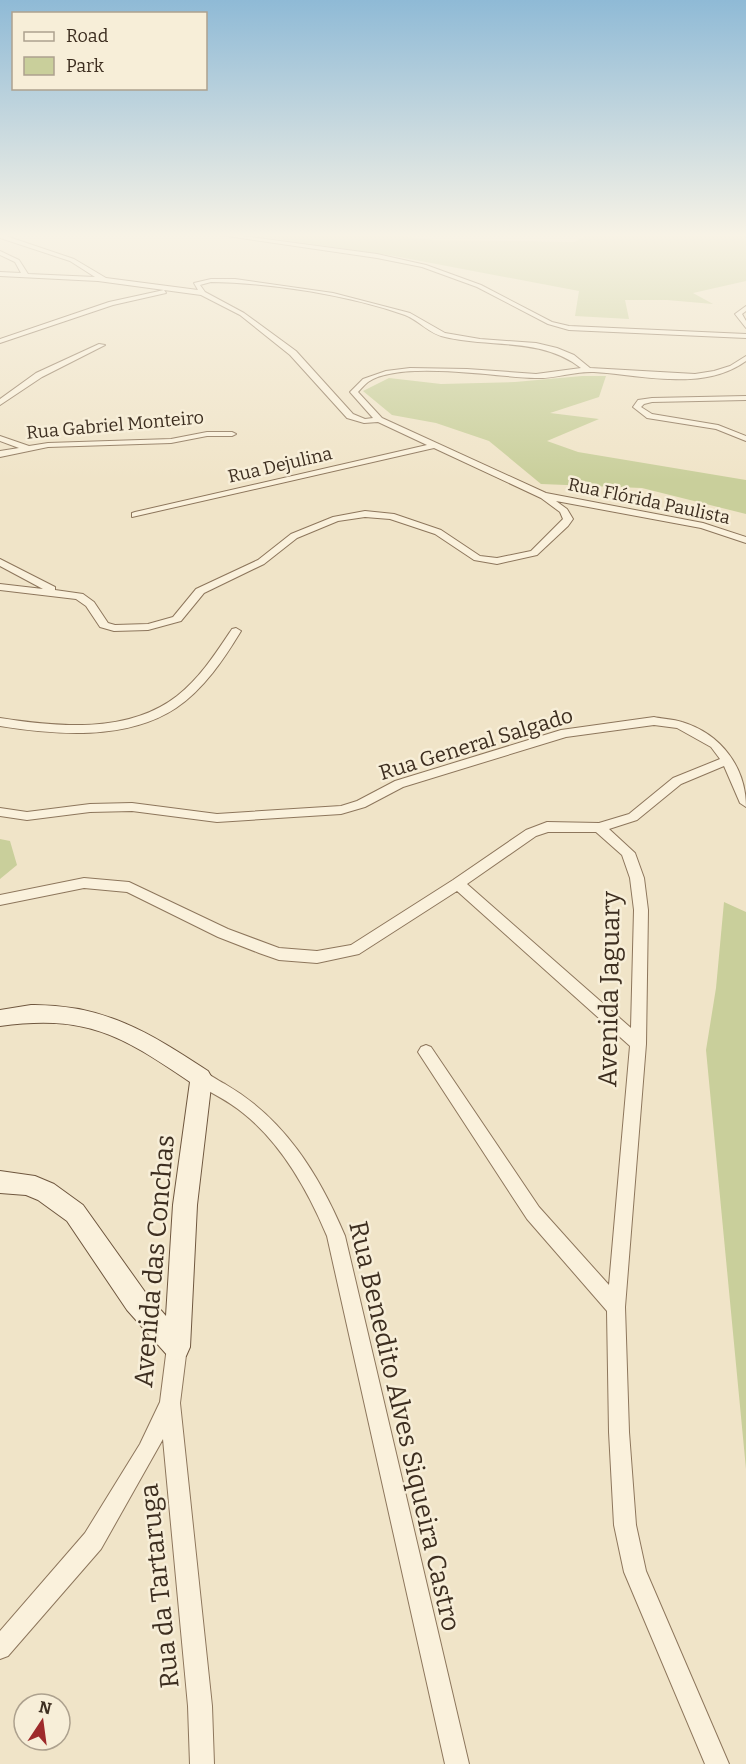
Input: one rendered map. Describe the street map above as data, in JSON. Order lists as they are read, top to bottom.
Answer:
{
  "streets": {
    "street": [
      "Rua Gabriel Monteiro",
      "Rua Dejulina",
      "Rua Flórida Paulista",
      "Rua General Salgado",
      "Avenida Jaguary",
      "Avenida das Conchas",
      "Rua Benedito Alves Siqueira Castro",
      "Rua da Tartaruga"
    ]
  },
  "crossings": [
    ["Avenida das Conchas", "Rua Benedito Alves Siqueira Castro"],
    ["Avenida das Conchas", "Rua da Tartaruga"]
  ],
  "legend": ["Road", "Park"],
  "north": "top"
}
